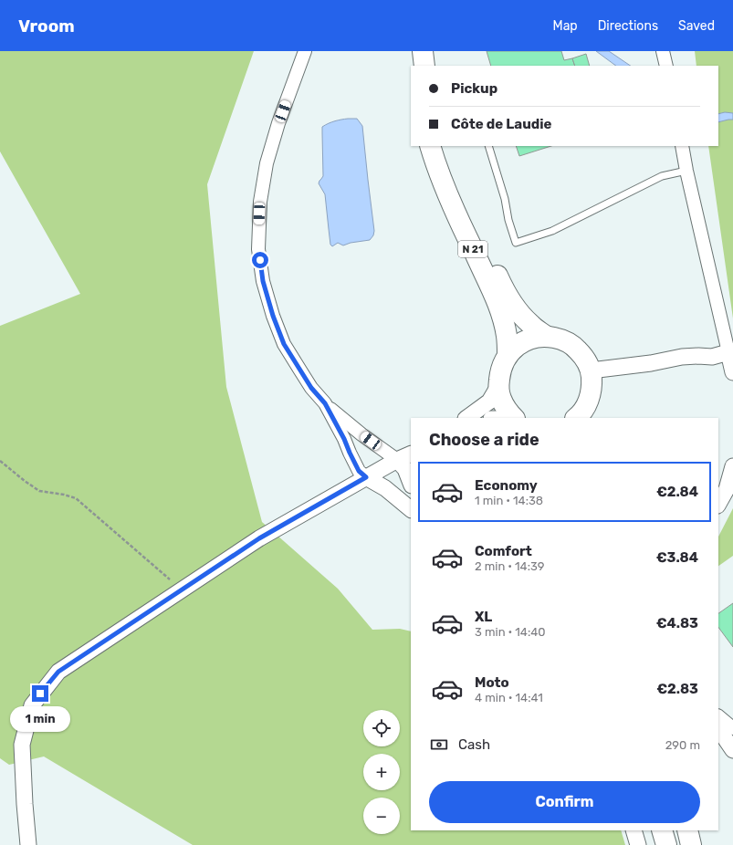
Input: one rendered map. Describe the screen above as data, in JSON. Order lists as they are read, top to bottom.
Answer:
{
  "streets": {
    "highway": ["N 21"]
  },
  "page": {
    "header": "Vroom",
    "nav": ["Map", "Directions", "Saved"],
    "banner": ["Pickup", "Côte de Laudie"],
    "heading": "Choose a ride",
    "list": [
      {
        "name": "Economy",
        "note": "1 min · 14:38",
        "value": "€2.84"
      },
      {
        "name": "Comfort",
        "note": "2 min · 14:39",
        "value": "€3.84"
      },
      {
        "name": "XL",
        "note": "3 min · 14:40",
        "value": "€4.83"
      },
      {
        "name": "Moto",
        "note": "4 min · 14:41",
        "value": "€2.83"
      }
    ],
    "bubble": "1 min",
    "map_buttons": ["+", "−"],
    "pay": ["Cash", "290 m"],
    "buttons": "Confirm"
  }
}
